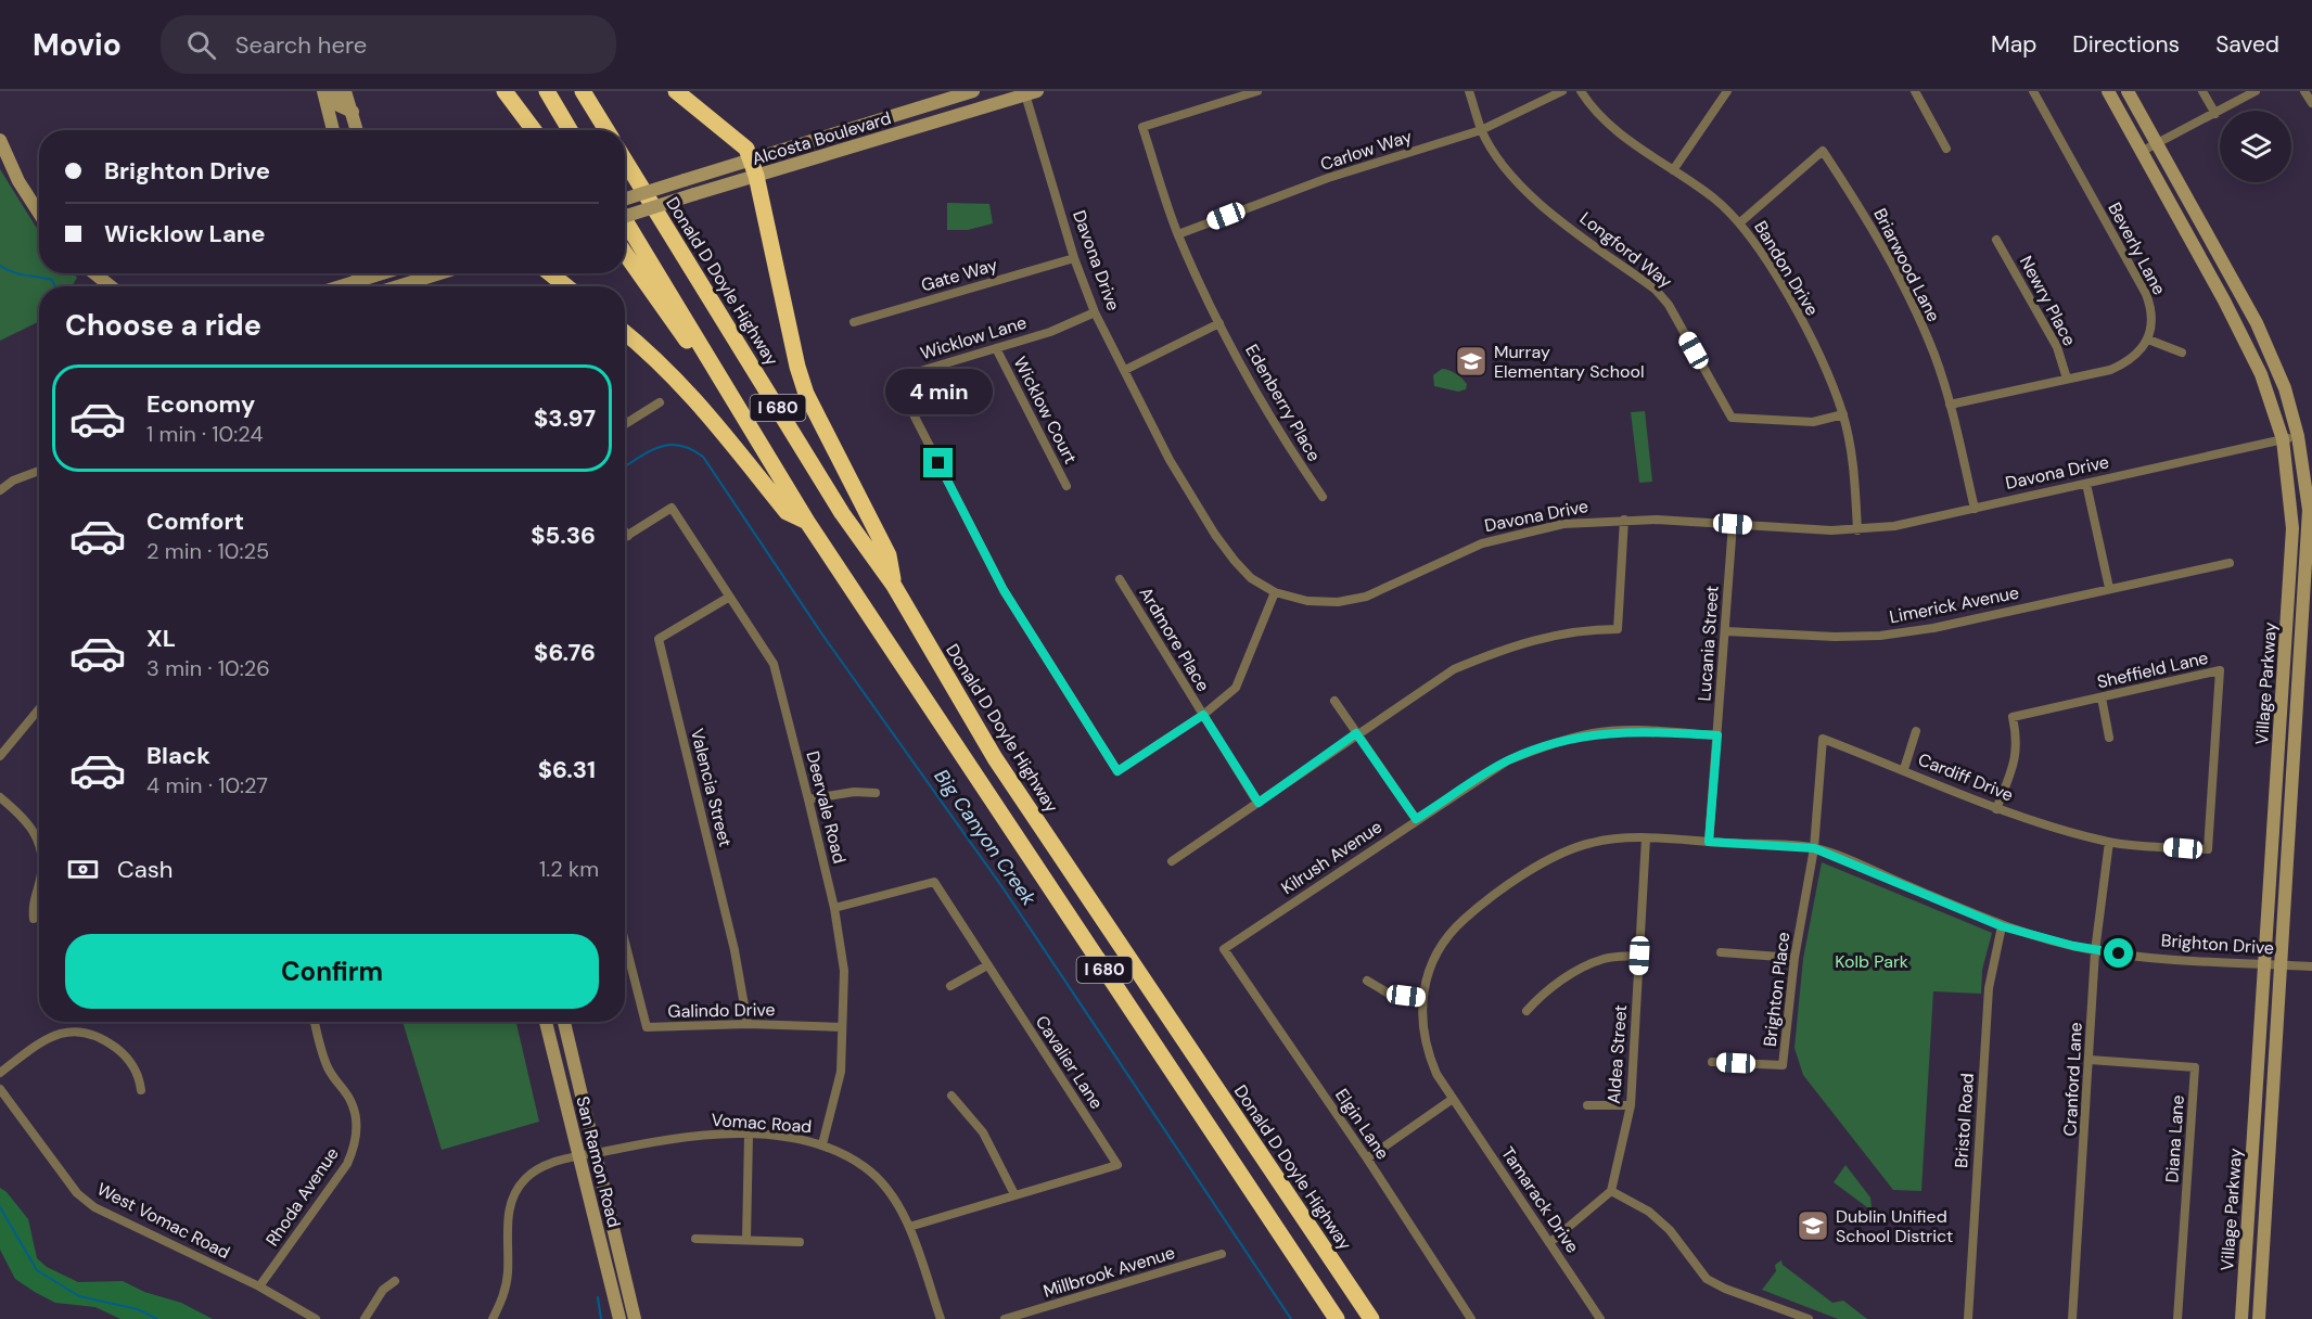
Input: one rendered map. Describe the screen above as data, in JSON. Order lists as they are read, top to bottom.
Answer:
{
  "streets": {
    "highway": ["Donald D Doyle Highway", "I 680"],
    "street": [
      "Alcosta Boulevard",
      "Carlow Way",
      "Beverly Lane",
      "Longford Way",
      "Davona Drive",
      "Briarwood Lane",
      "Bandon Drive",
      "Gate Way",
      "Newry Place",
      "Wicklow Lane",
      "Edenberry Place",
      "Wicklow Court",
      "Limerick Avenue",
      "Ardmore Place",
      "Lucania Street",
      "Sheffield Lane",
      "Village Parkway",
      "Cardiff Drive",
      "Valencia Street",
      "Deervale Road",
      "Kilrush Avenue",
      "Brighton Drive",
      "Brighton Place",
      "Galindo Drive",
      "Aldea Street",
      "Cavalier Lane",
      "Cranford Lane",
      "Bristol Road",
      "Vomac Road",
      "Elgin Lane",
      "Diana Lane",
      "San Ramon Road",
      "Rhoda Avenue",
      "Tamarack Drive",
      "West Vomac Road",
      "Millbrook Avenue"
    ]
  },
  "crossings": [
    ["Alcosta Boulevard", "Davona Drive"],
    ["Carlow Way", "Longford Way"],
    ["Carlow Way", "Edenberry Place"],
    ["Longford Way", "Bandon Drive"],
    ["Davona Drive", "Briarwood Lane"],
    ["Davona Drive", "Bandon Drive"],
    ["Davona Drive", "Gate Way"],
    ["Davona Drive", "Wicklow Lane"],
    ["Davona Drive", "Lucania Street"],
    ["Davona Drive", "Village Parkway"],
    ["Briarwood Lane", "Bandon Drive"],
    ["Wicklow Lane", "Wicklow Court"],
    ["Wicklow Lane", "Ardmore Place"],
    ["Limerick Avenue", "Lucania Street"],
    ["Lucania Street", "Kilrush Avenue"],
    ["Lucania Street", "Brighton Drive"],
    ["Sheffield Lane", "Cardiff Drive"],
    ["Village Parkway", "Brighton Drive"],
    ["Cardiff Drive", "Brighton Drive"],
    ["Cardiff Drive", "Brighton Place"],
    ["Cardiff Drive", "Cranford Lane"],
    ["Valencia Street", "Deervale Road"],
    ["Valencia Street", "Galindo Drive"],
    ["Deervale Road", "Galindo Drive"],
    ["Deervale Road", "Cavalier Lane"],
    ["Deervale Road", "Vomac Road"],
    ["Kilrush Avenue", "Elgin Lane"],
    ["Brighton Drive", "Brighton Place"],
    ["Brighton Drive", "Aldea Street"],
    ["Brighton Drive", "Cranford Lane"],
    ["Brighton Drive", "Bristol Road"],
    ["Brighton Drive", "Tamarack Drive"],
    ["Cavalier Lane", "Vomac Road"],
    ["Cranford Lane", "Diana Lane"],
    ["Vomac Road", "San Ramon Road"],
    ["Rhoda Avenue", "West Vomac Road"]
  ],
  "water": ["Big Canyon Creek"],
  "parks": ["Kolb Park"],
  "places": {
    "school or university": ["Murray Elementary School", "Dublin Unified School District"]
  },
  "page": {
    "header": "Movio",
    "search": "Search here",
    "nav": ["Map", "Directions", "Saved"],
    "banner": ["Brighton Drive", "Wicklow Lane"],
    "heading": "Choose a ride",
    "list": [
      {
        "name": "Economy",
        "note": "1 min · 10:24",
        "value": "$3.97"
      },
      {
        "name": "Comfort",
        "note": "2 min · 10:25",
        "value": "$5.36"
      },
      {
        "name": "XL",
        "note": "3 min · 10:26",
        "value": "$6.76"
      },
      {
        "name": "Black",
        "note": "4 min · 10:27",
        "value": "$6.31"
      }
    ],
    "bubble": "4 min",
    "pay": ["Cash", "1.2 km"],
    "buttons": "Confirm"
  }
}
